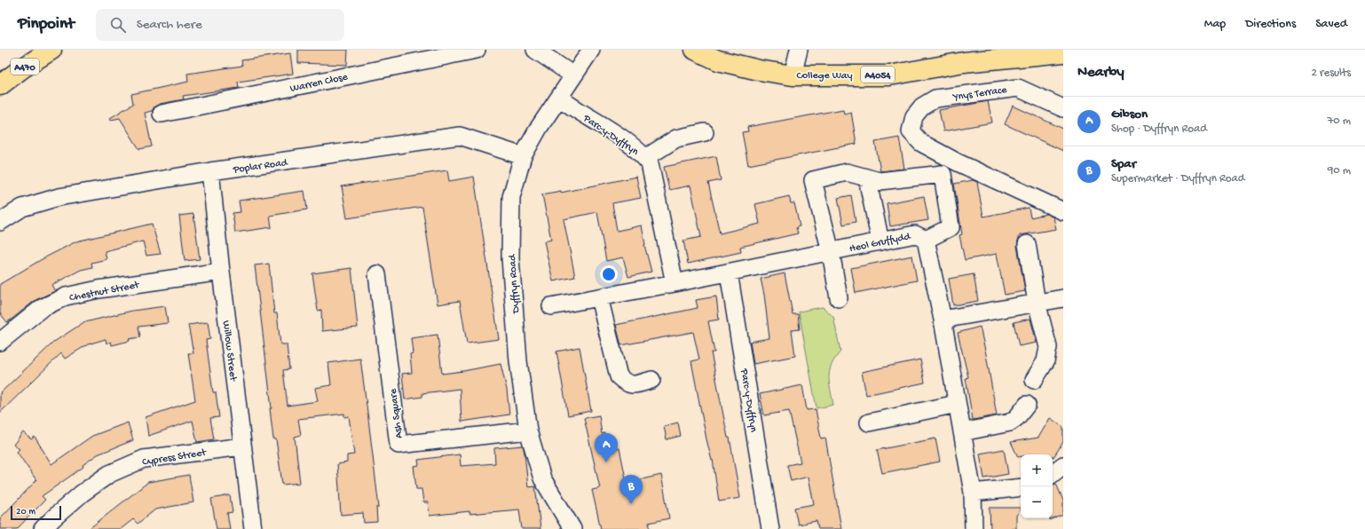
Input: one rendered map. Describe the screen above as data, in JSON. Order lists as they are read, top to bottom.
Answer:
{
  "streets": {
    "main road": ["A470", "College Way", "A4054"],
    "street": [
      "Warren Close",
      "Ynys Terrace",
      "Parc-y-Dyffryn",
      "Poplar Road",
      "Heol Gruffydd",
      "Dyffryn Road",
      "Chestnut Street",
      "Willow Street",
      "Ash Square",
      "Cypress Street"
    ]
  },
  "crossings": [
    ["Parc-y-Dyffryn", "Heol Gruffydd"],
    ["Parc-y-Dyffryn", "Dyffryn Road"],
    ["Poplar Road", "Dyffryn Road"],
    ["Poplar Road", "Willow Street"],
    ["Dyffryn Road", "Ash Square"],
    ["Chestnut Street", "Willow Street"],
    ["Willow Street", "Cypress Street"]
  ],
  "scale_bar": "20 m",
  "page": {
    "header": "Pinpoint",
    "search": "Search here",
    "nav": ["Map", "Directions", "Saved"],
    "heading": ["Nearby", "2 results"],
    "list": [
      {
        "mark": "A",
        "name": "Gibson",
        "note": "Shop · Dyffryn Road",
        "value": "70 m"
      },
      {
        "mark": "B",
        "name": "Spar",
        "note": "Supermarket · Dyffryn Road",
        "value": "90 m"
      }
    ],
    "pins": ["A", "B"],
    "map_buttons": ["+", "−"],
    "scale": "20 m"
  }
}
